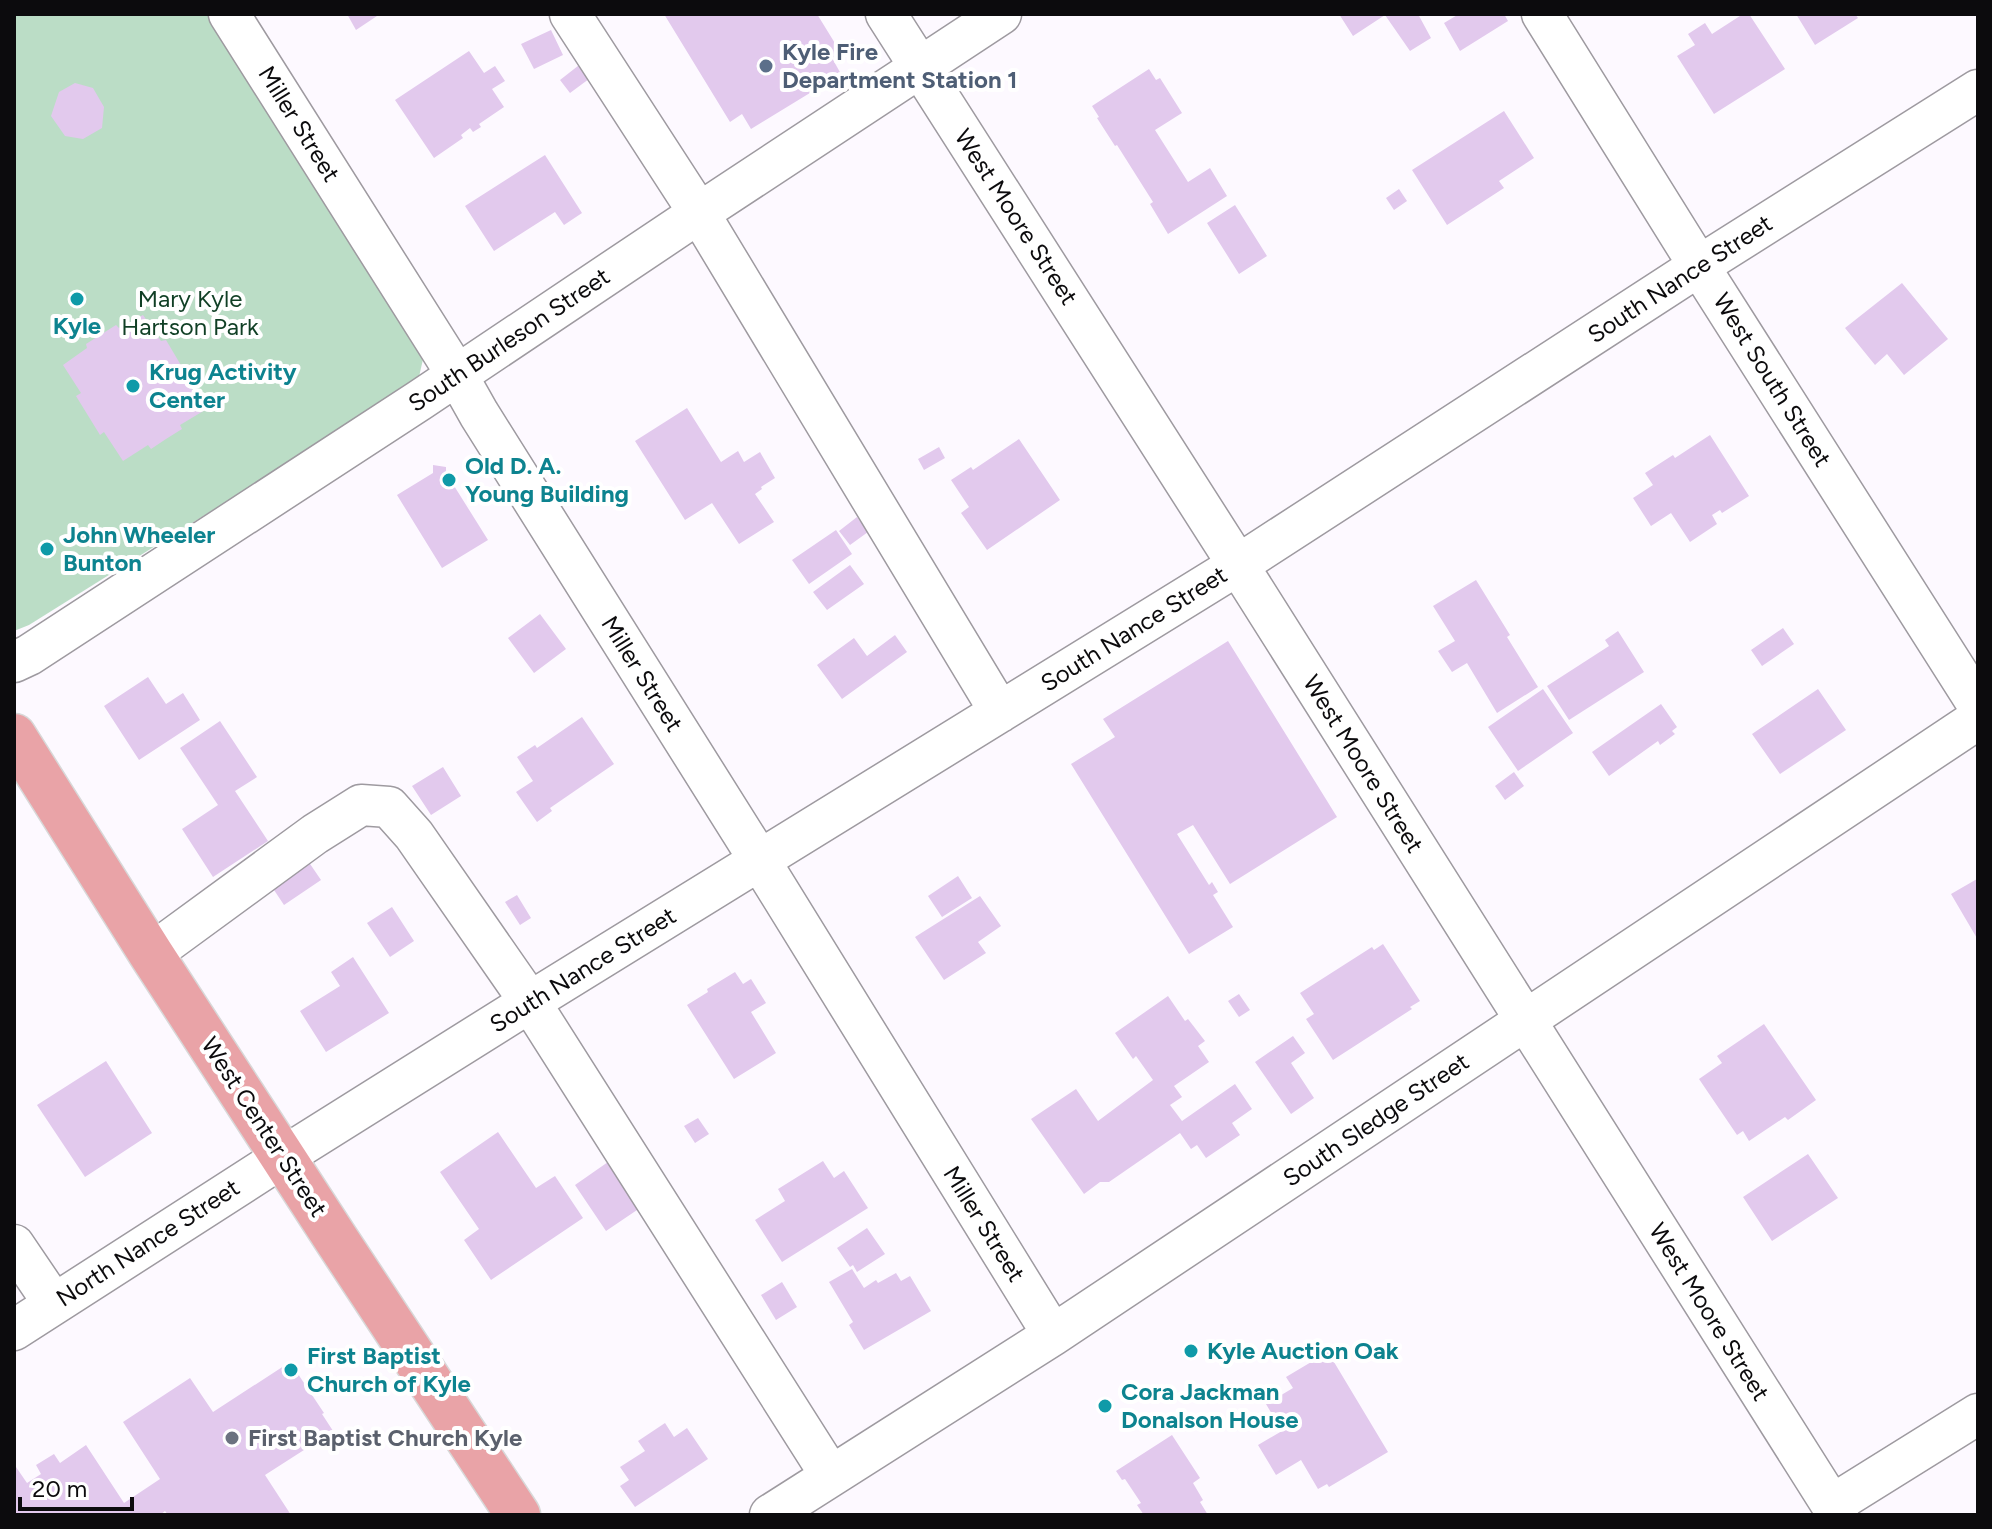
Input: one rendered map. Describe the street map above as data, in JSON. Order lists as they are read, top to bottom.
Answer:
{
  "streets": {
    "main road": ["West Center Street"],
    "street": [
      "Miller Street",
      "West Moore Street",
      "South Nance Street",
      "South Burleson Street",
      "West South Street",
      "South Sledge Street",
      "North Nance Street"
    ]
  },
  "crossings": [
    ["Miller Street", "South Nance Street"],
    ["Miller Street", "South Burleson Street"],
    ["Miller Street", "South Sledge Street"],
    ["West Moore Street", "South Nance Street"],
    ["West Moore Street", "South Burleson Street"],
    ["West Moore Street", "South Sledge Street"],
    ["South Nance Street", "West South Street"],
    ["South Nance Street", "West Center Street"],
    ["South Nance Street", "North Nance Street"],
    ["West Center Street", "North Nance Street"]
  ],
  "parks": ["Mary Kyle Hartson Park"],
  "places": [
    "Kyle Fire Department Station 1",
    "Kyle",
    "Krug Activity Center",
    "Old D. A. Young Building",
    "John Wheeler Bunton",
    "Kyle Auction Oak",
    "First Baptist Church of Kyle",
    "Cora Jackman Donalson House",
    "First Baptist Church Kyle"
  ],
  "scale_bar": "20 m"
}
